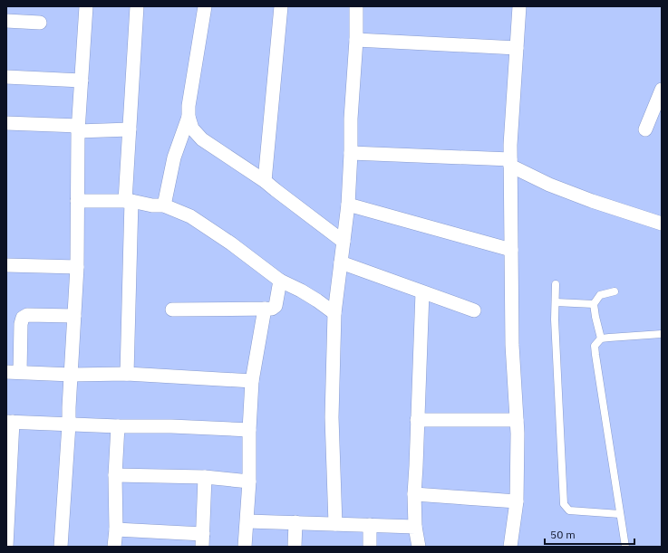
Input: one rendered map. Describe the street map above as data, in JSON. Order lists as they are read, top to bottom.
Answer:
{
  "scale_bar": "50 m"
}
